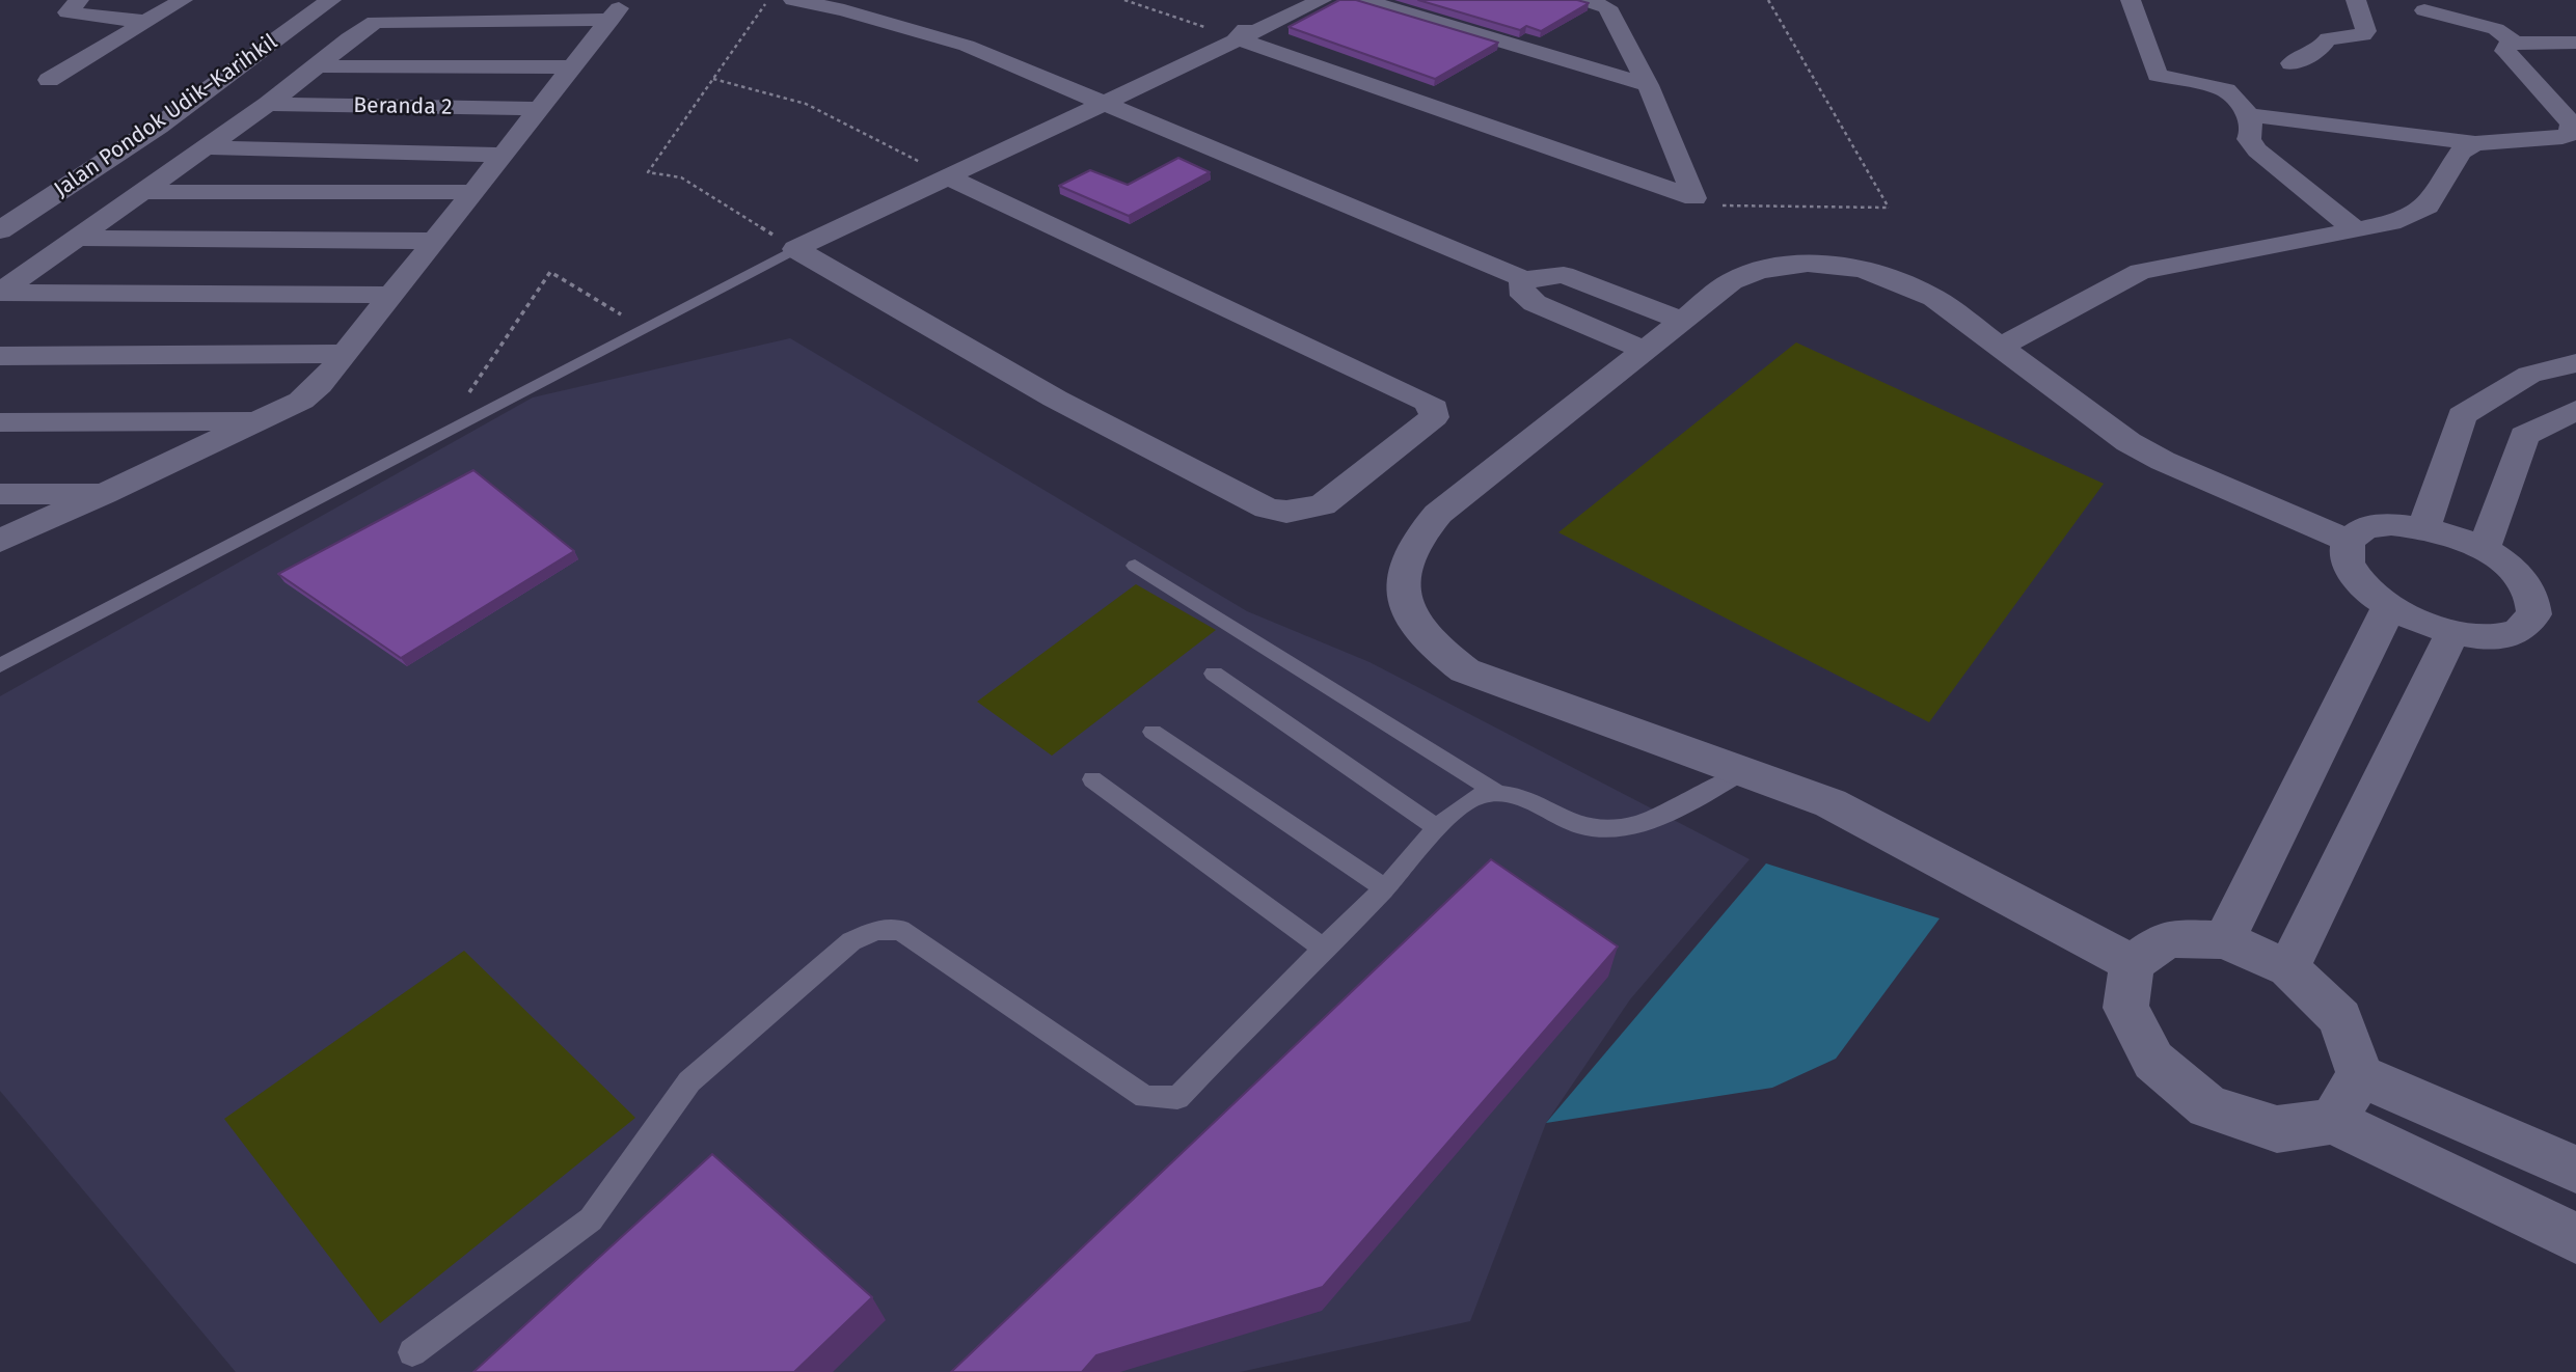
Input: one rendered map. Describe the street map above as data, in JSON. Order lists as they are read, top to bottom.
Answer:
{
  "streets": {
    "street": ["Beranda 2", "Jalan Pondok Udik–Karihkil"]
  }
}
